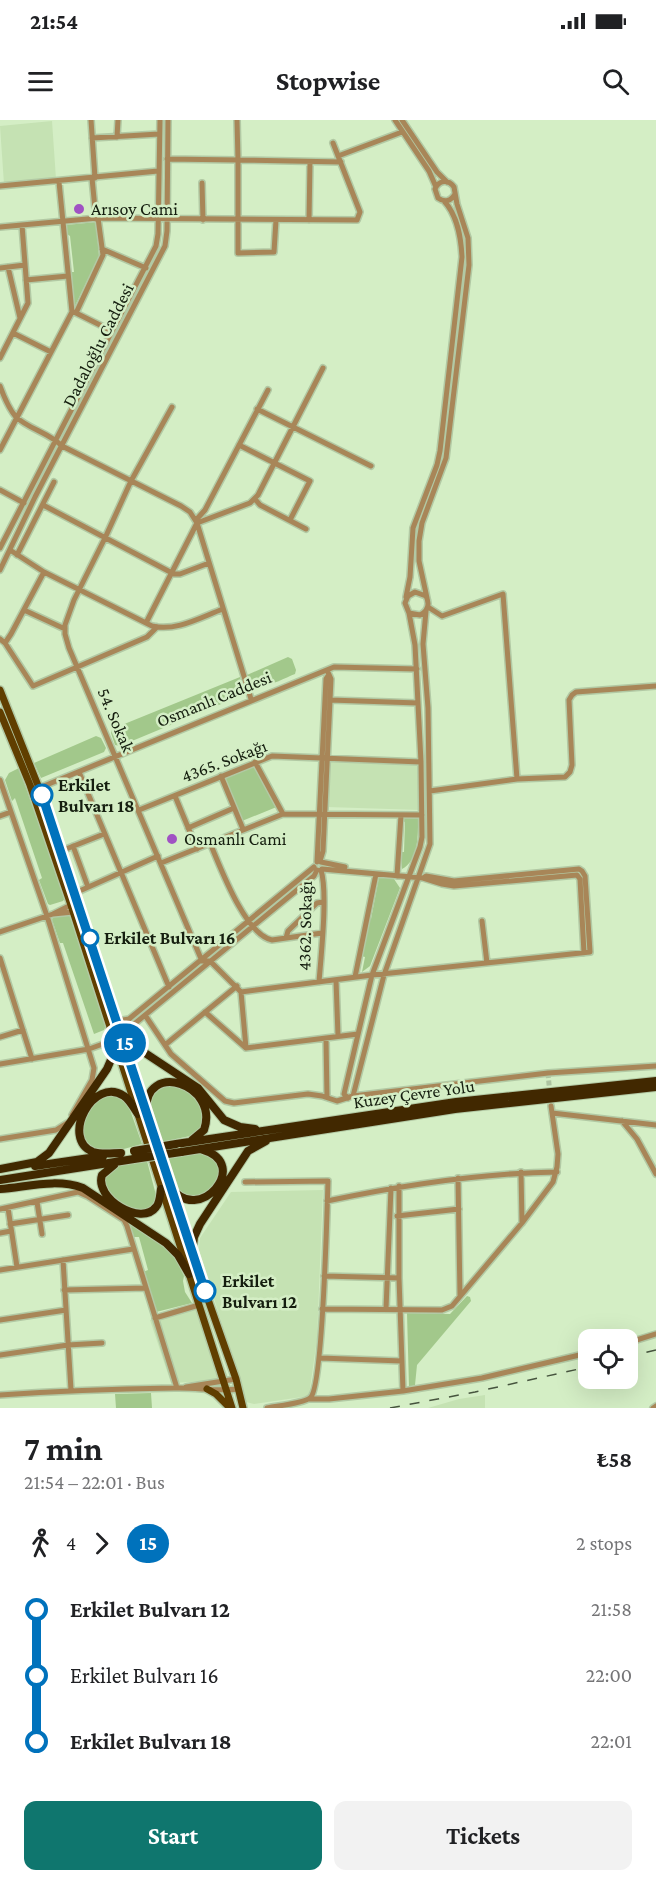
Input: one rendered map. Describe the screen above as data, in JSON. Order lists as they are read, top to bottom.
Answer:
{
  "streets": {
    "highway": ["Kuzey Çevre Yolu"],
    "street": [
      "Dadaloğlu Caddesi",
      "Osmanlı Caddesi",
      "54. Sokak",
      "4365. Sokağı",
      "4362. Sokağı"
    ]
  },
  "crossings": [
    ["Osmanlı Caddesi", "54. Sokak"],
    ["54. Sokak", "4365. Sokağı"],
    ["4365. Sokağı", "4362. Sokağı"]
  ],
  "places": [
    "Arısoy Cami",
    "Erkilet Bulvarı 18",
    "Osmanlı Cami",
    "Erkilet Bulvarı 16",
    "Erkilet Bulvarı 12"
  ],
  "lines": ["bus line 15"],
  "page": {
    "status": "21:54",
    "header": "Stopwise",
    "on_map": "15",
    "heading": ["7 min", "21:54 – 22:01 · Bus", "₺58"],
    "legs": ["4", "15", "2 stops"],
    "list": [
      {
        "name": "Erkilet Bulvarı 12",
        "value": "21:58"
      },
      {
        "name": "Erkilet Bulvarı 16",
        "value": "22:00"
      },
      {
        "name": "Erkilet Bulvarı 18",
        "value": "22:01"
      }
    ],
    "buttons": ["Start", "Tickets"]
  }
}
